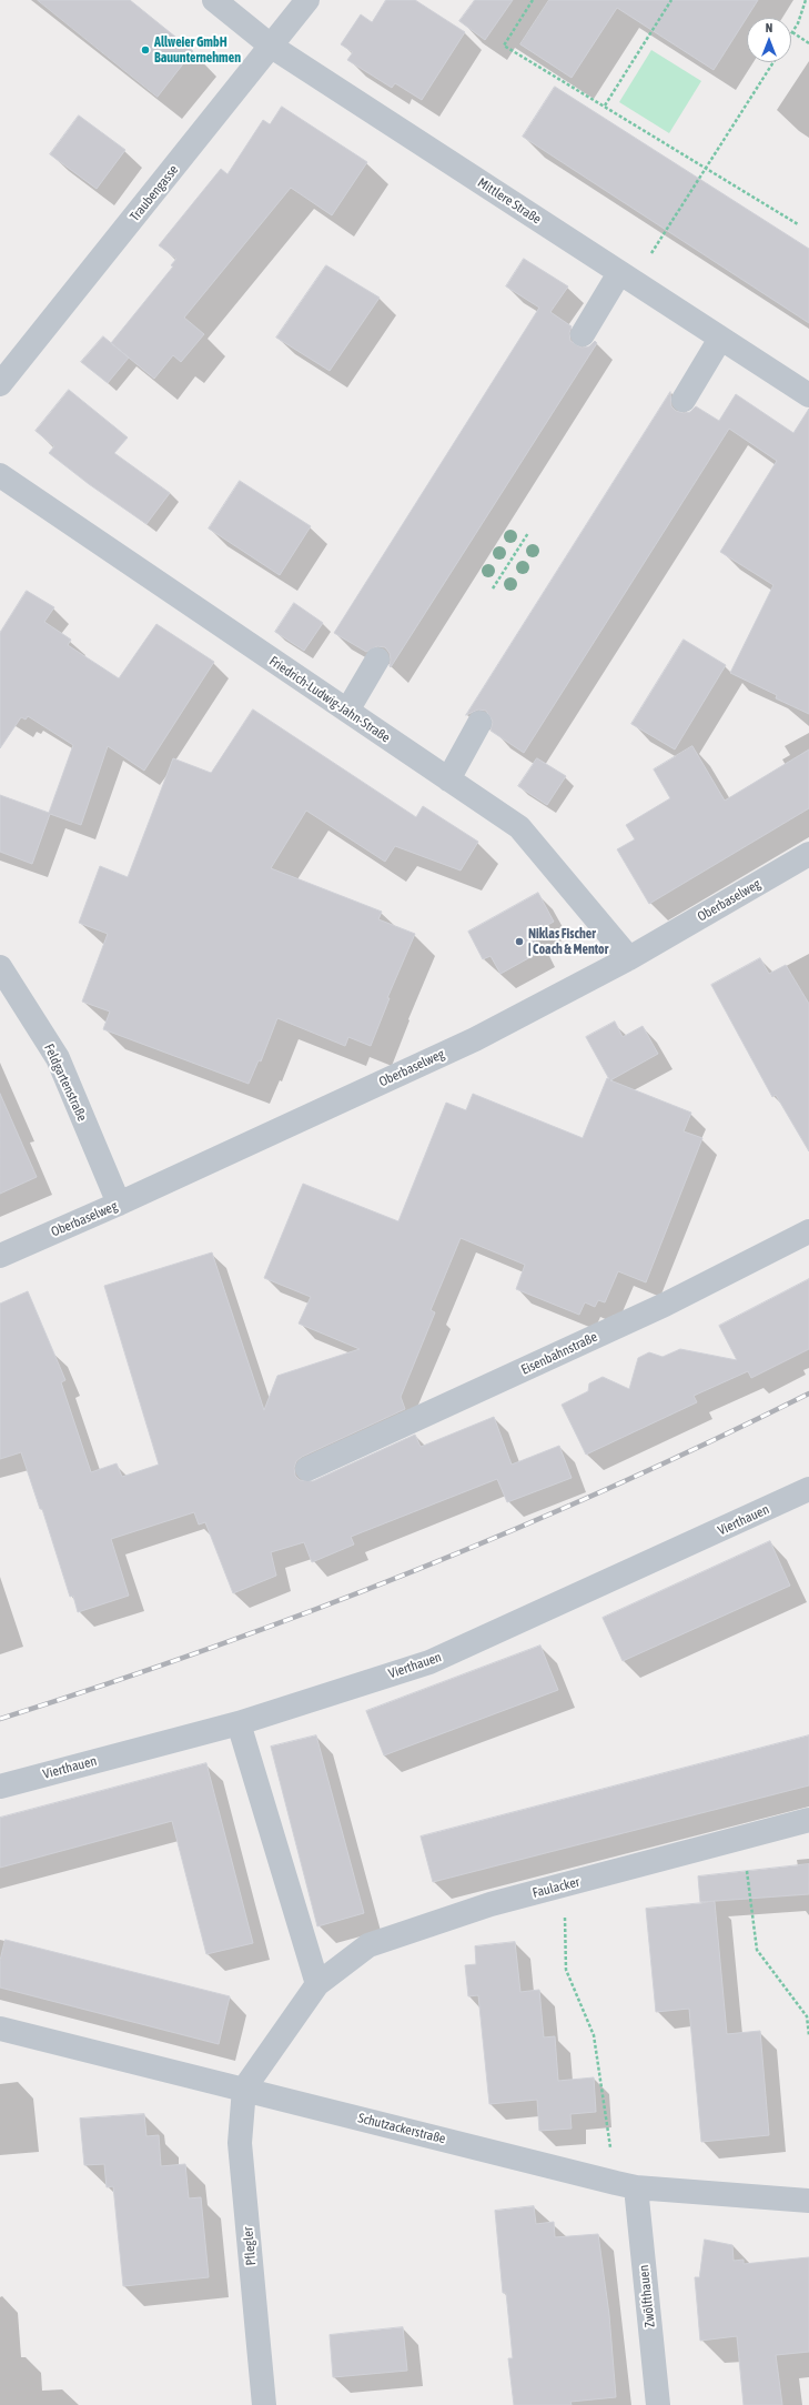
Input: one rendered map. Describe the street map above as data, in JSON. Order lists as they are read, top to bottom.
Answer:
{
  "streets": {
    "street": [
      "Traubengasse",
      "Mittlere Straße",
      "Friedrich-Ludwig-Jahn-Straße",
      "Oberbaselweg",
      "Feldgartenstraße",
      "Eisenbahnstraße",
      "Vierthauen",
      "Faulacker",
      "Schutzackerstraße",
      "Pflegler",
      "Zwölfthauen"
    ]
  },
  "crossings": [
    ["Traubengasse", "Mittlere Straße"],
    ["Friedrich-Ludwig-Jahn-Straße", "Oberbaselweg"],
    ["Oberbaselweg", "Feldgartenstraße"],
    ["Faulacker", "Schutzackerstraße"],
    ["Faulacker", "Pflegler"],
    ["Schutzackerstraße", "Pflegler"],
    ["Schutzackerstraße", "Zwölfthauen"]
  ],
  "places": ["Allweier GmbH Bauunternehmen", "Niklas Fischer | Coach & Mentor"],
  "north": "top"
}
